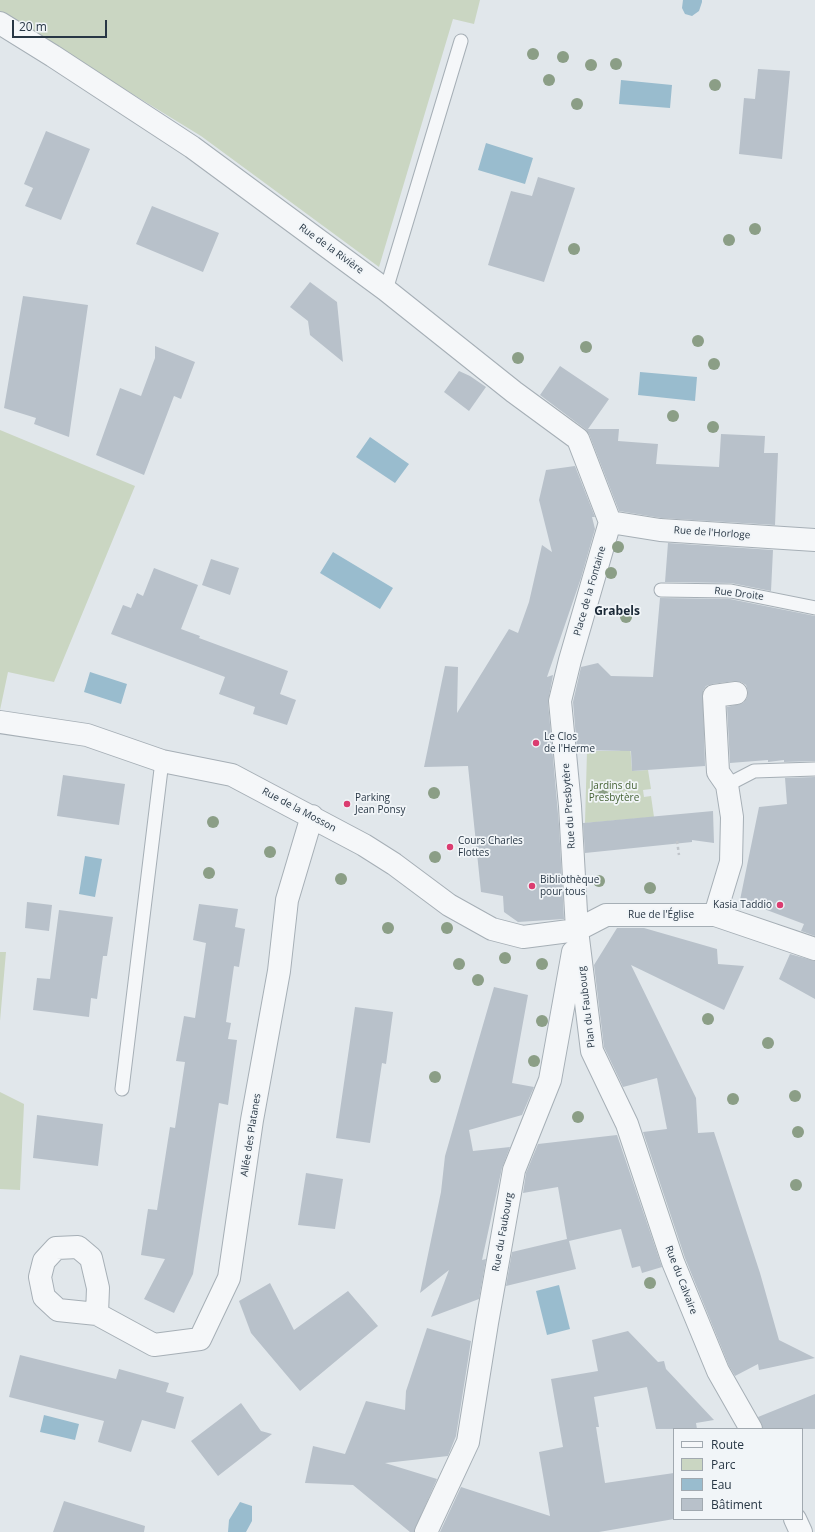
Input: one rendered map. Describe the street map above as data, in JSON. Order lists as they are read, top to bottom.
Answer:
{
  "streets": {
    "street": [
      "Rue de la Rivière",
      "Rue de l'Horloge",
      "Place de la Fontaine",
      "Rue du Presbytère",
      "Rue de la Mosson",
      "Rue de l'Église",
      "Plan du Faubourg",
      "Allée des Platanes",
      "Rue du Faubourg",
      "Rue du Calvaire"
    ],
    "lane": ["Rue Droite"]
  },
  "crossings": [
    ["Rue de la Rivière", "Rue de l'Horloge"],
    ["Rue de la Rivière", "Place de la Fontaine"],
    ["Rue de l'Horloge", "Place de la Fontaine"],
    ["Place de la Fontaine", "Rue du Presbytère"],
    ["Rue du Presbytère", "Rue de la Mosson"],
    ["Rue du Presbytère", "Rue de l'Église"],
    ["Rue du Presbytère", "Plan du Faubourg"],
    ["Rue du Presbytère", "Rue du Faubourg"],
    ["Rue de la Mosson", "Rue de l'Église"],
    ["Rue de la Mosson", "Plan du Faubourg"],
    ["Rue de la Mosson", "Allée des Platanes"],
    ["Rue de la Mosson", "Rue du Faubourg"],
    ["Rue de l'Église", "Plan du Faubourg"],
    ["Rue de l'Église", "Rue du Faubourg"],
    ["Plan du Faubourg", "Rue du Faubourg"],
    ["Plan du Faubourg", "Rue du Calvaire"]
  ],
  "districts": ["Grabels"],
  "parks": ["Jardins du Presbytère"],
  "places": [
    "Le Clos de l'Herme",
    "Parking Jean Ponsy",
    "Cours Charles Flottes",
    "Bibliothèque pour tous",
    "Kasia Taddio"
  ],
  "legend": [
    "Route",
    "Parc",
    "Eau",
    "Bâtiment"
  ],
  "scale_bar": "20 m"
}
